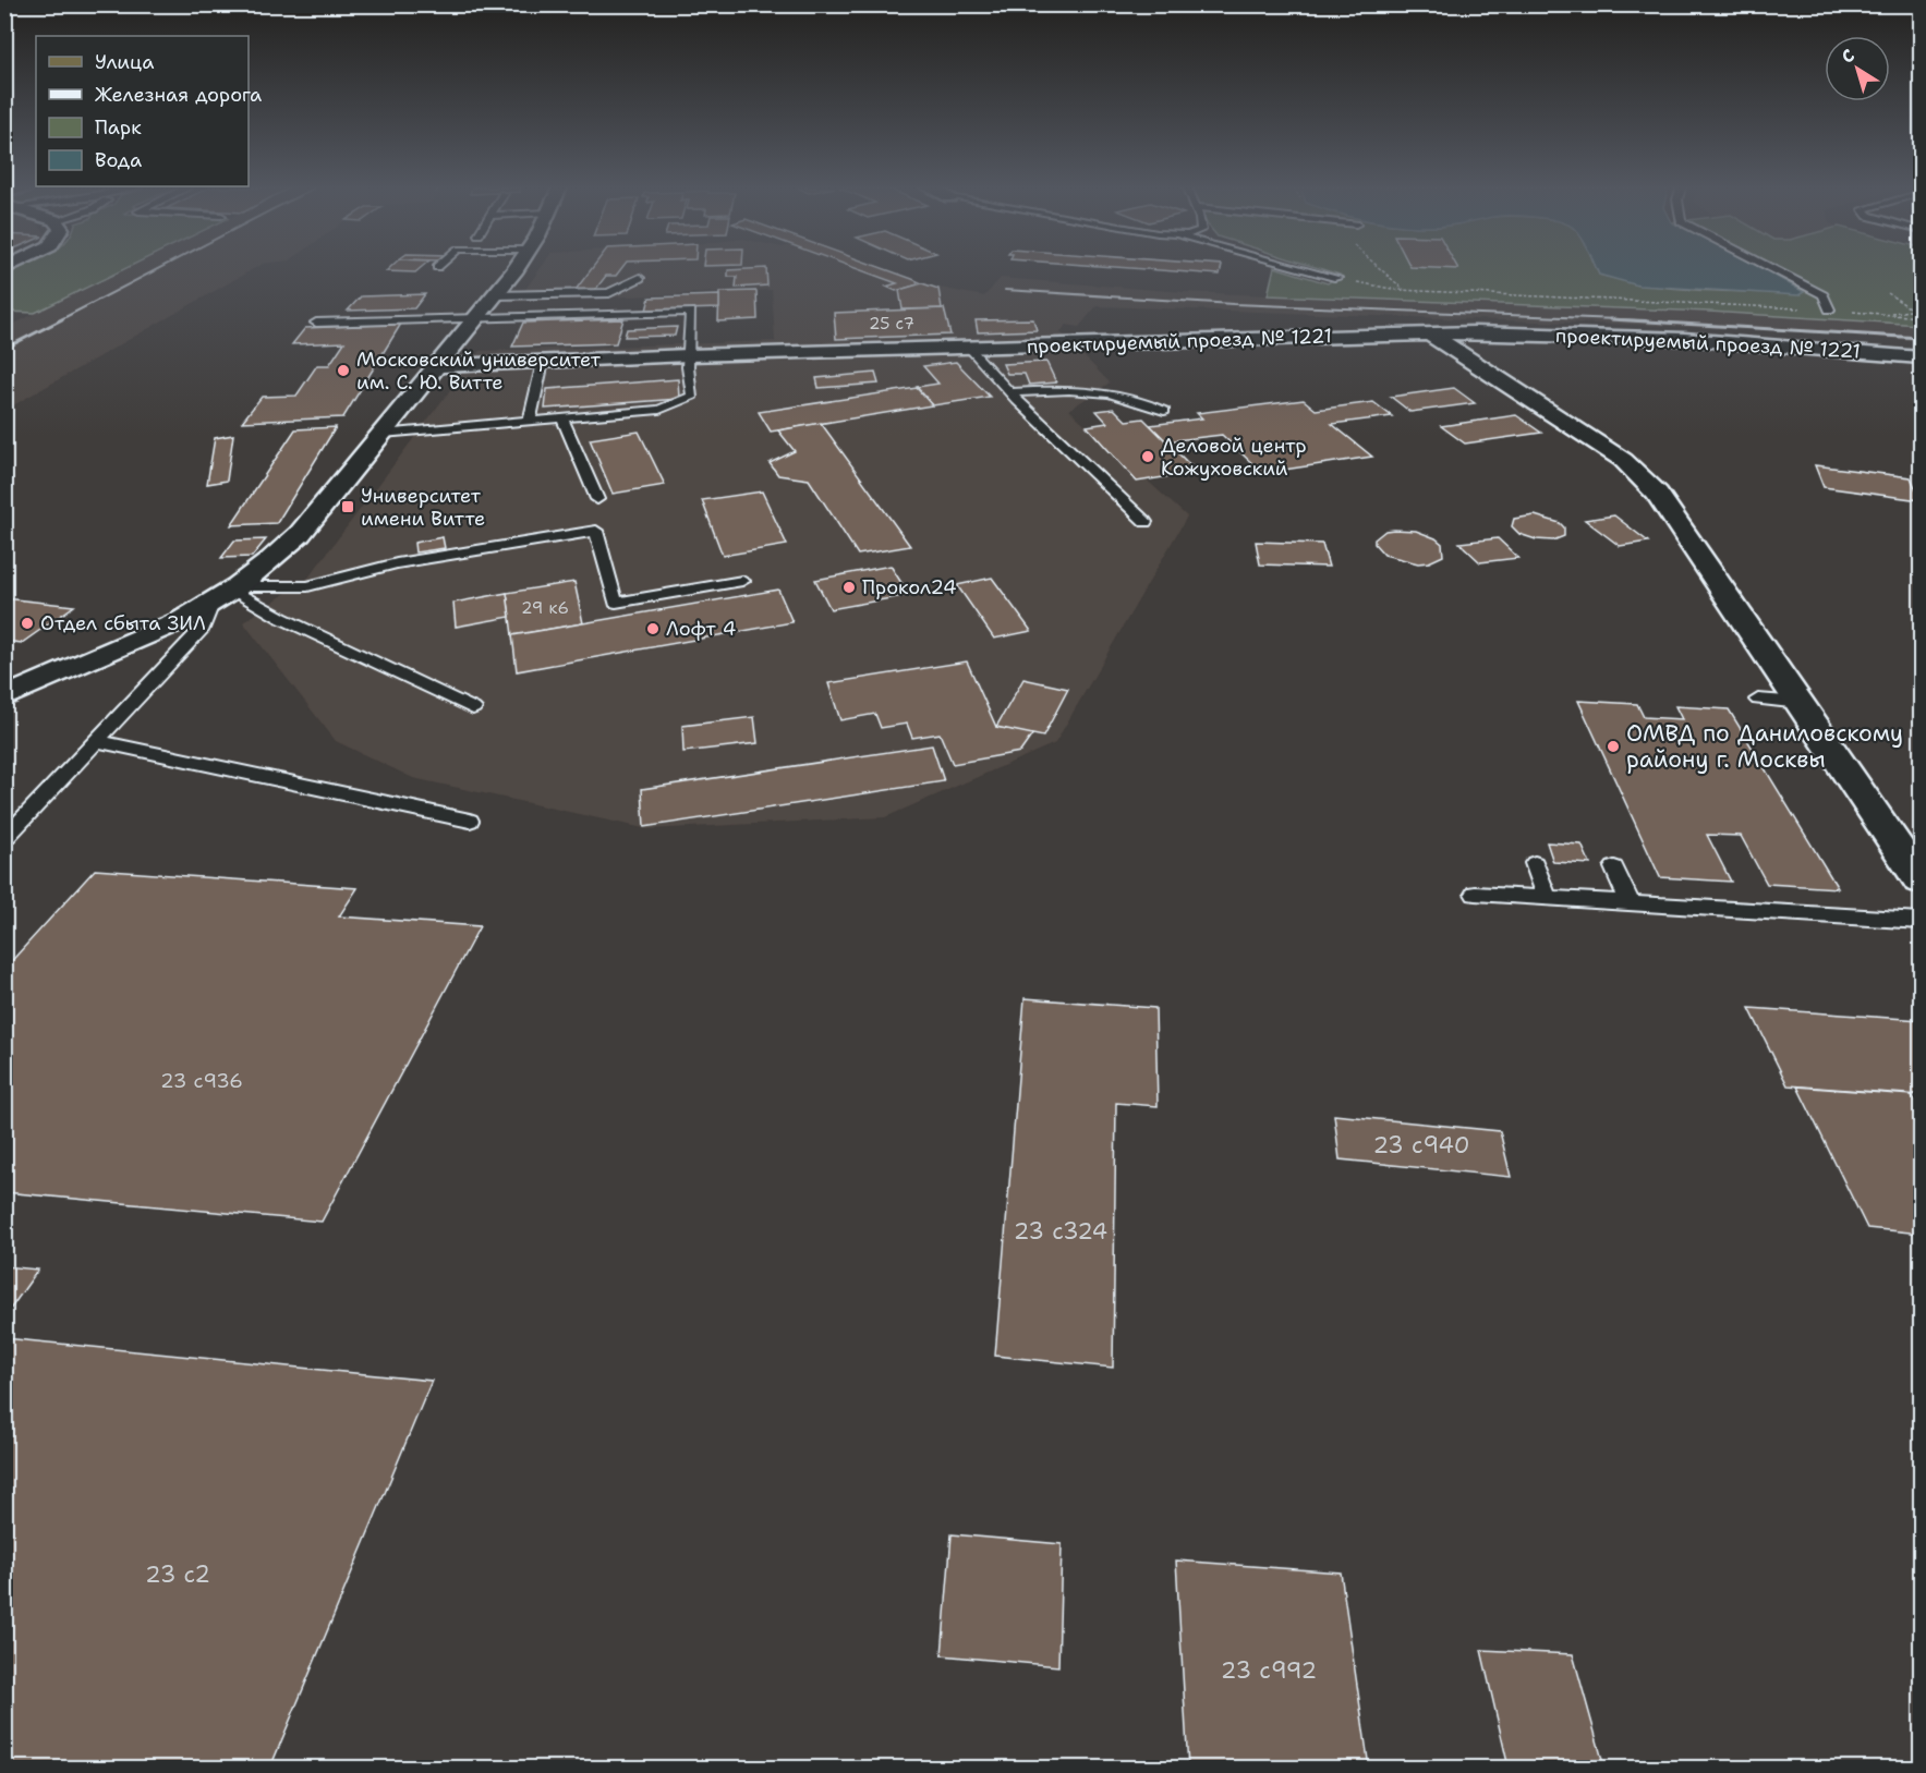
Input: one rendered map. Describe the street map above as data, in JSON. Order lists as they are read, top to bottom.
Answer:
{
  "streets": {
    "street": ["проектируемый проезд № 1221"]
  },
  "places": {
    "other": [
      "Московский университет им. С. Ю. Витте",
      "Деловой центр Кожуховский",
      "Прокол24",
      "Отдел сбыта ЗИЛ",
      "Лофт 4",
      "ОМВД по Даниловскому району г. Москвы"
    ],
    "transit": ["Университет имени Витте"]
  },
  "house_numbers": [
    "25 с7",
    "29 к6",
    "23 с936",
    "23 с940",
    "23 с324",
    "23 с2",
    "23 с992"
  ],
  "legend": [
    "Улица",
    "Железная дорога",
    "Парк",
    "Вода"
  ],
  "north": "top left"
}
